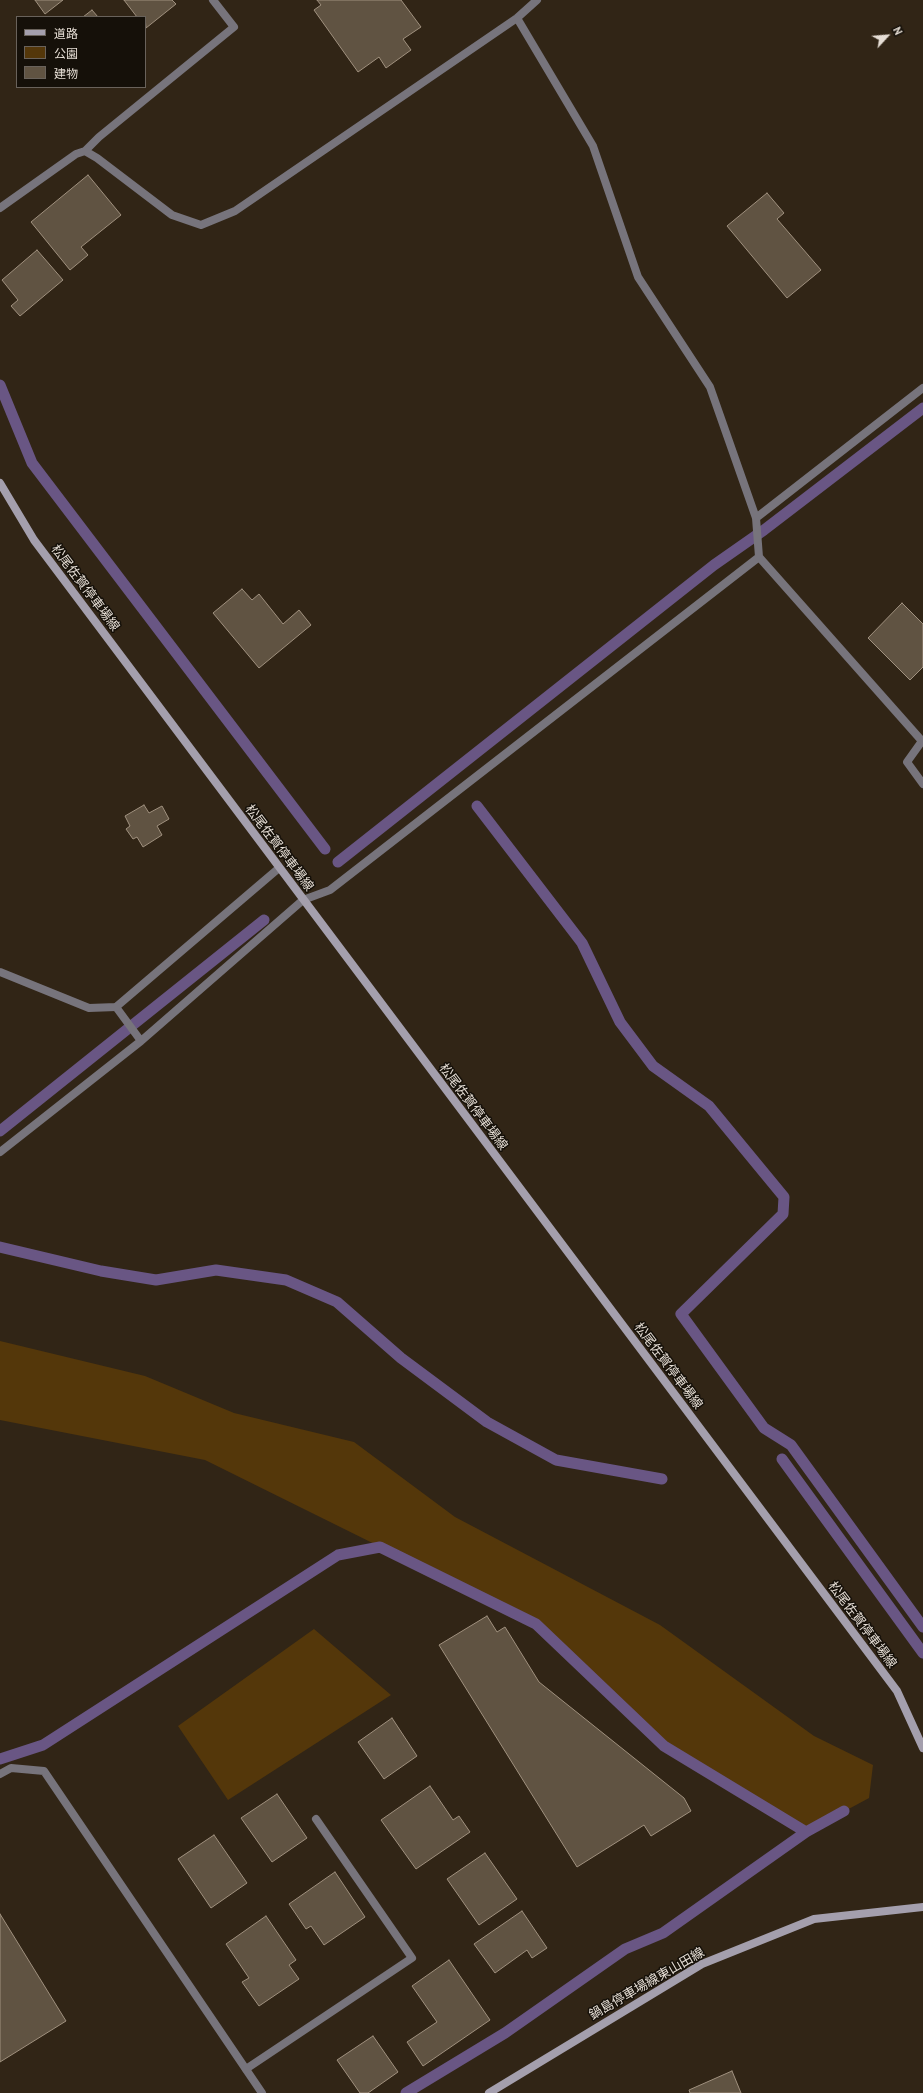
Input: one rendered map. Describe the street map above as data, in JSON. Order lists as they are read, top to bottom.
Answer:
{
  "streets": {
    "main road": ["松尾佐賀停車場線", "鍋島停車場線東山田線"]
  },
  "legend": ["道路", "公園", "建物"],
  "north": "top right"
}
